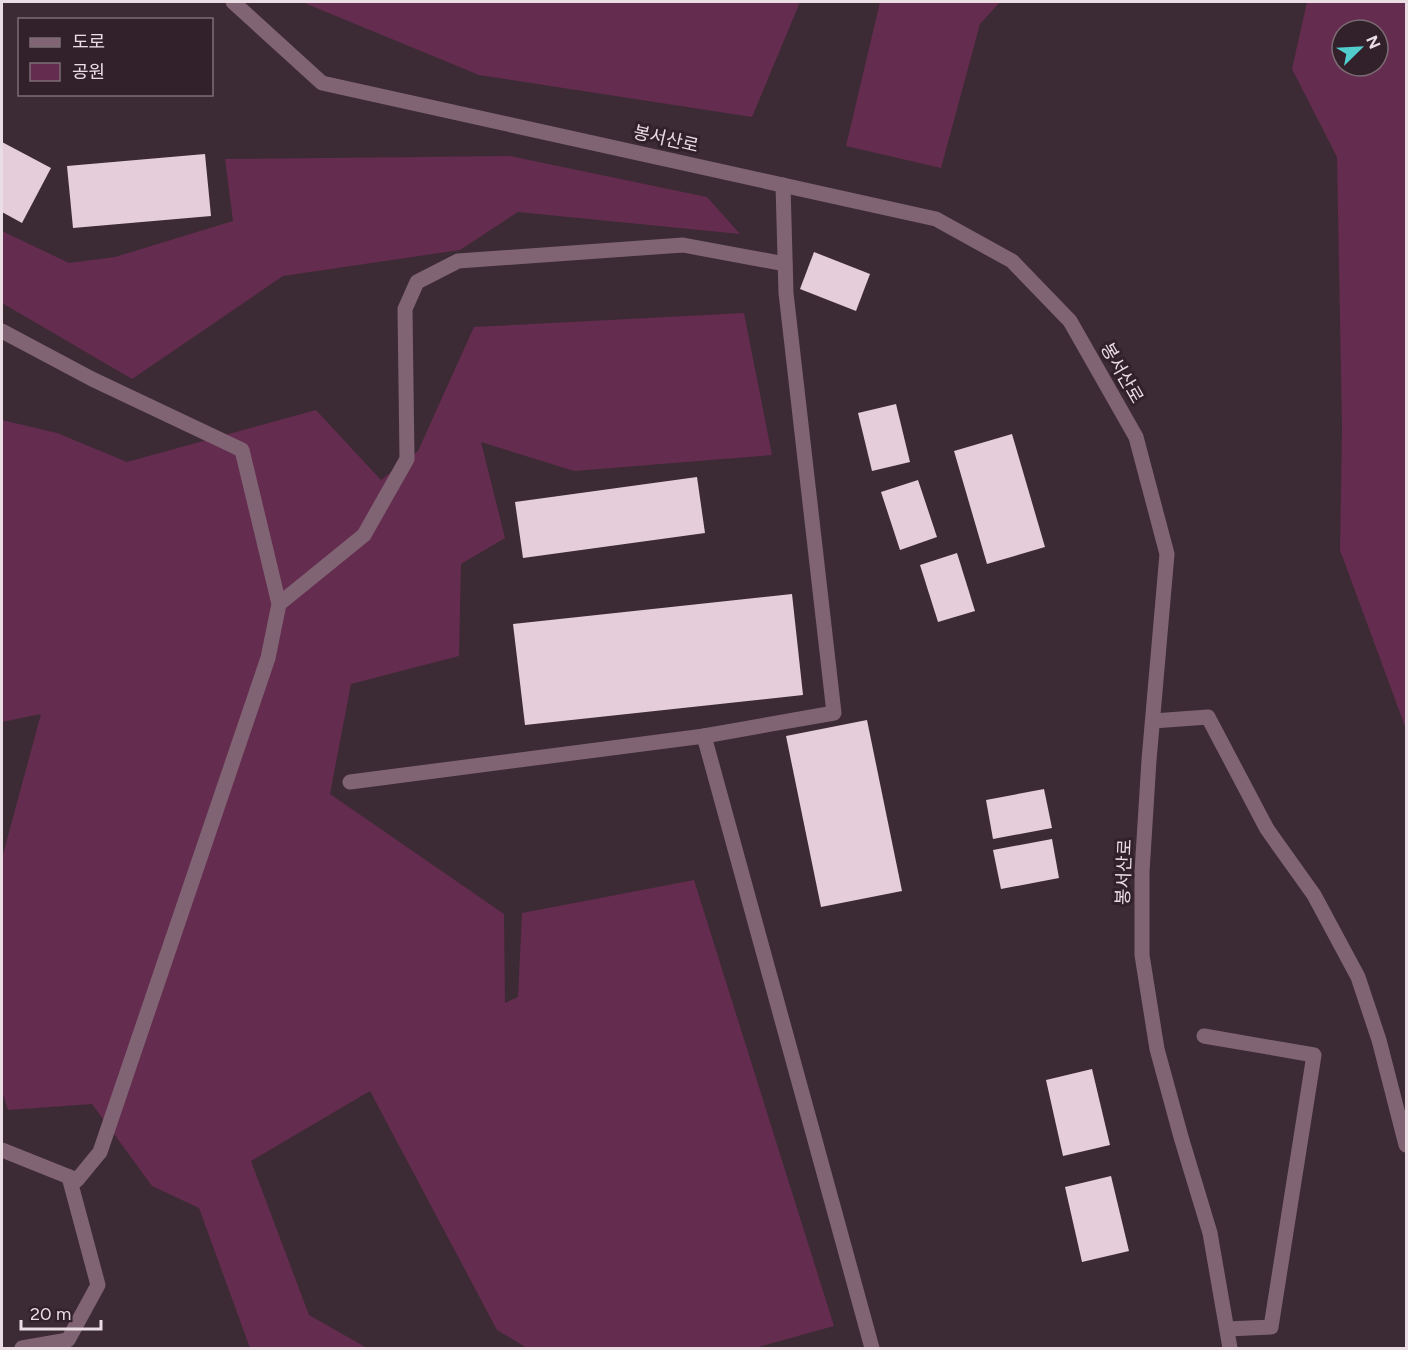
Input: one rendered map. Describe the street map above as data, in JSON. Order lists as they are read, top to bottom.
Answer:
{
  "streets": {
    "street": ["봉서산로"]
  },
  "legend": ["도로", "공원"],
  "scale_bar": "20 m",
  "north": "top right"
}
